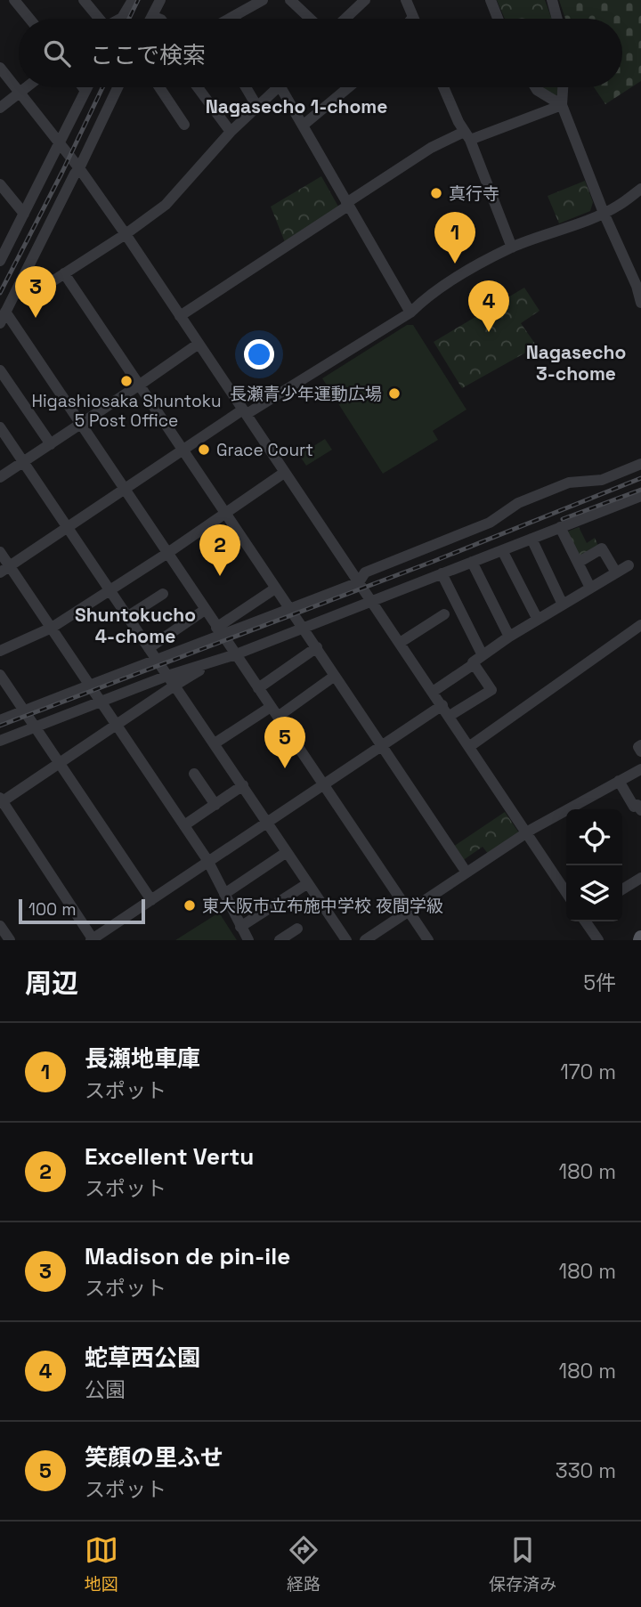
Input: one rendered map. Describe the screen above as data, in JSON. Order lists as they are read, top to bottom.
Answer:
{
  "districts": ["Nagasecho 1-chome", "Nagasecho 3-chome", "Shuntokucho 4-chome"],
  "places": [
    "真行寺",
    "Higashiosaka Shuntoku 5 Post Office",
    "長瀬青少年運動広場",
    "Grace Court",
    "東大阪市立布施中学校 夜間学級"
  ],
  "scale_bar": "100 m",
  "page": {
    "search": "ここで検索",
    "pins": [
      "1",
      "3",
      "4",
      "2",
      "5"
    ],
    "scale": "100 m",
    "heading": ["周辺", "5件"],
    "list": [
      {
        "mark": "1",
        "name": "長瀬地車庫",
        "note": "スポット",
        "value": "170 m"
      },
      {
        "mark": "2",
        "name": "Excellent Vertu",
        "note": "スポット",
        "value": "180 m"
      },
      {
        "mark": "3",
        "name": "Madison de pin-ile",
        "note": "スポット",
        "value": "180 m"
      },
      {
        "mark": "4",
        "name": "蛇草西公園",
        "note": "公園",
        "value": "180 m"
      },
      {
        "mark": "5",
        "name": "笑顔の里ふせ",
        "note": "スポット",
        "value": "330 m"
      }
    ],
    "nav": ["地図", "経路", "保存済み"]
  }
}
